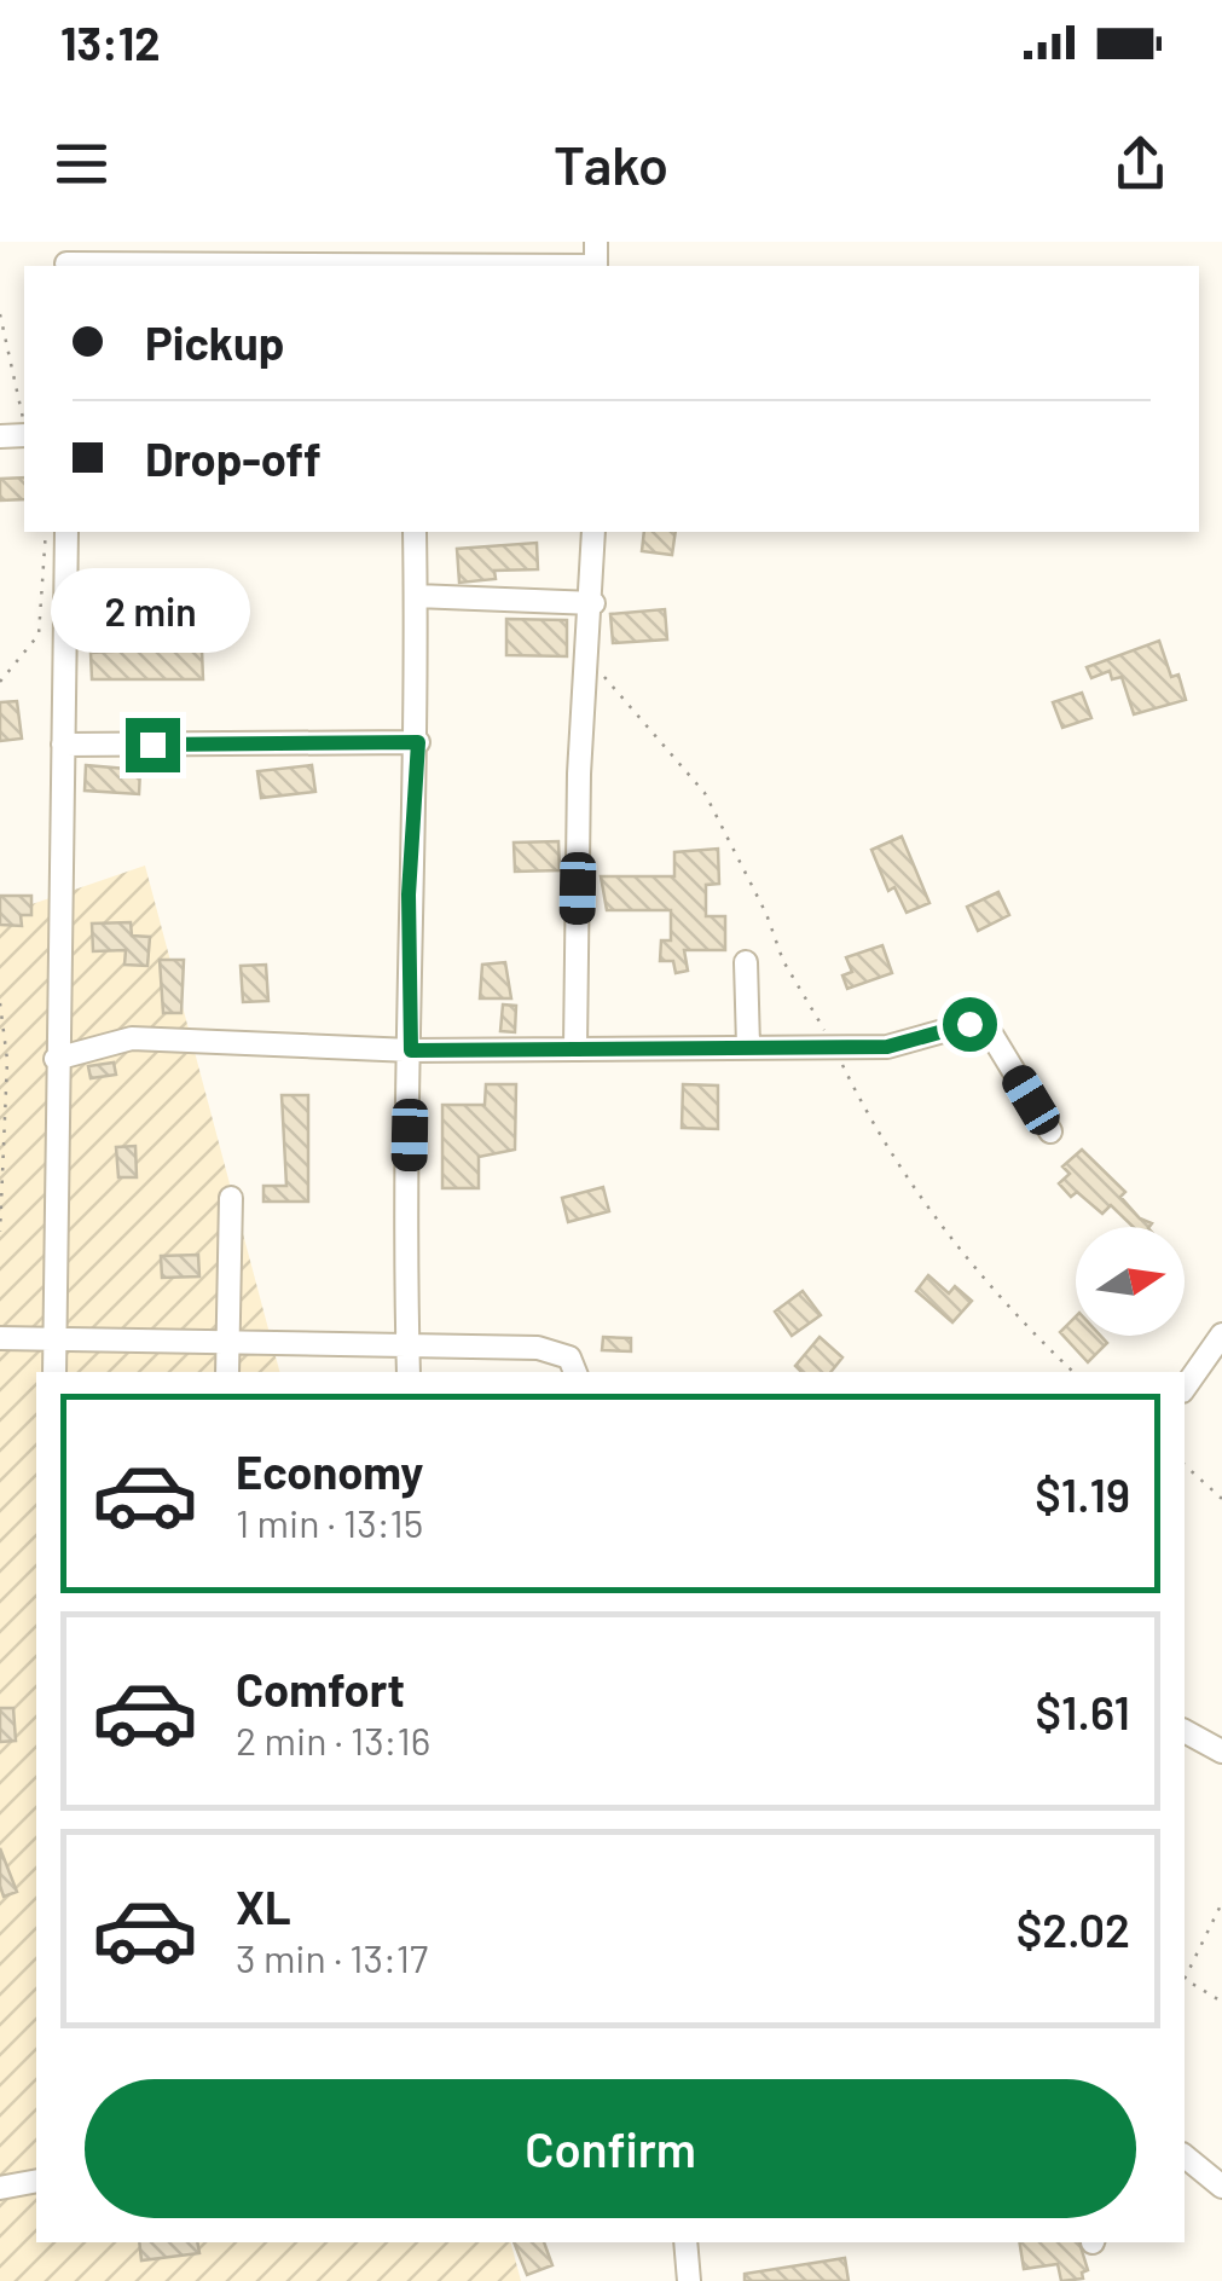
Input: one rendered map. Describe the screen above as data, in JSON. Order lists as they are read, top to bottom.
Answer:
{
  "north": "right",
  "page": {
    "status": "13:12",
    "header": "Tako",
    "banner": ["Pickup", "Drop-off"],
    "bubble": "2 min",
    "list": [
      {
        "name": "Economy",
        "note": "1 min · 13:15",
        "value": "$1.19"
      },
      {
        "name": "Comfort",
        "note": "2 min · 13:16",
        "value": "$1.61"
      },
      {
        "name": "XL",
        "note": "3 min · 13:17",
        "value": "$2.02"
      }
    ],
    "buttons": "Confirm"
  }
}
